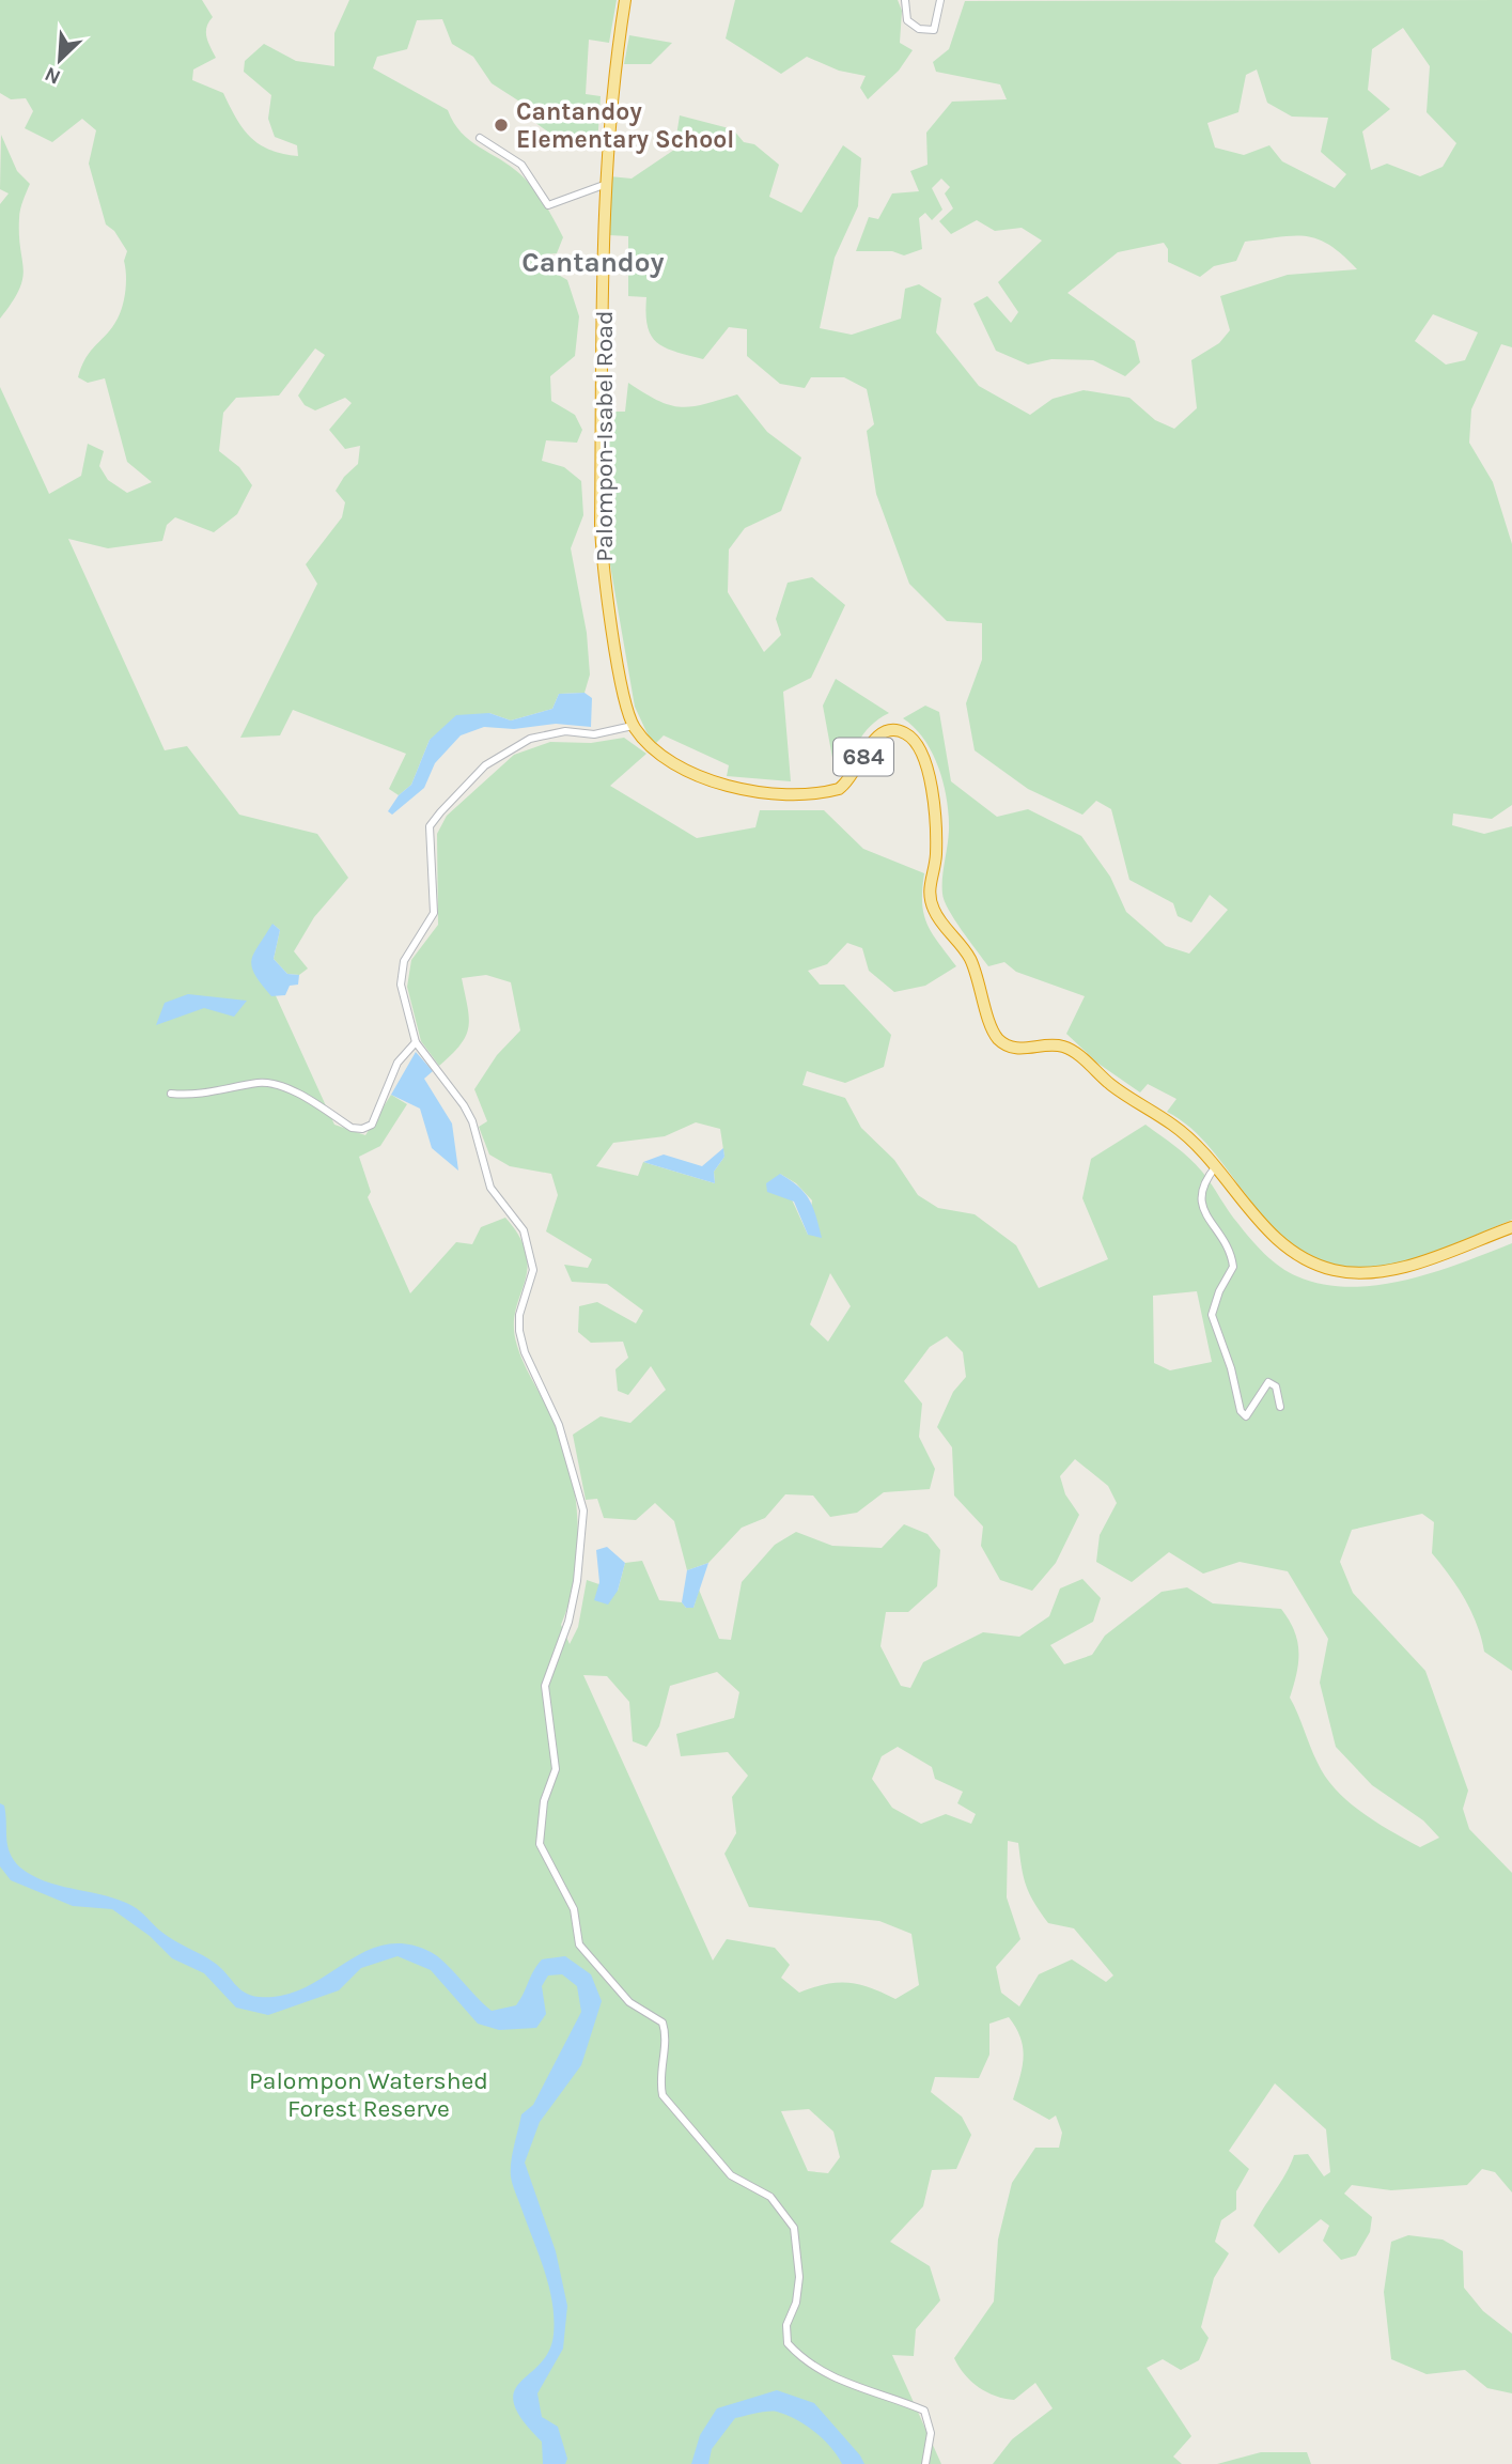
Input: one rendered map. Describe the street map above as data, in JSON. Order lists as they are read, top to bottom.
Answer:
{
  "streets": {
    "highway": ["Palompon-Isabel Road", "684"]
  },
  "crossings": [
    ["Palompon-Isabel Road", "684"]
  ],
  "districts": ["Cantandoy"],
  "parks": ["Palompon Watershed Forest Reserve"],
  "places": ["Cantandoy Elementary School"],
  "north": "bottom left"
}
